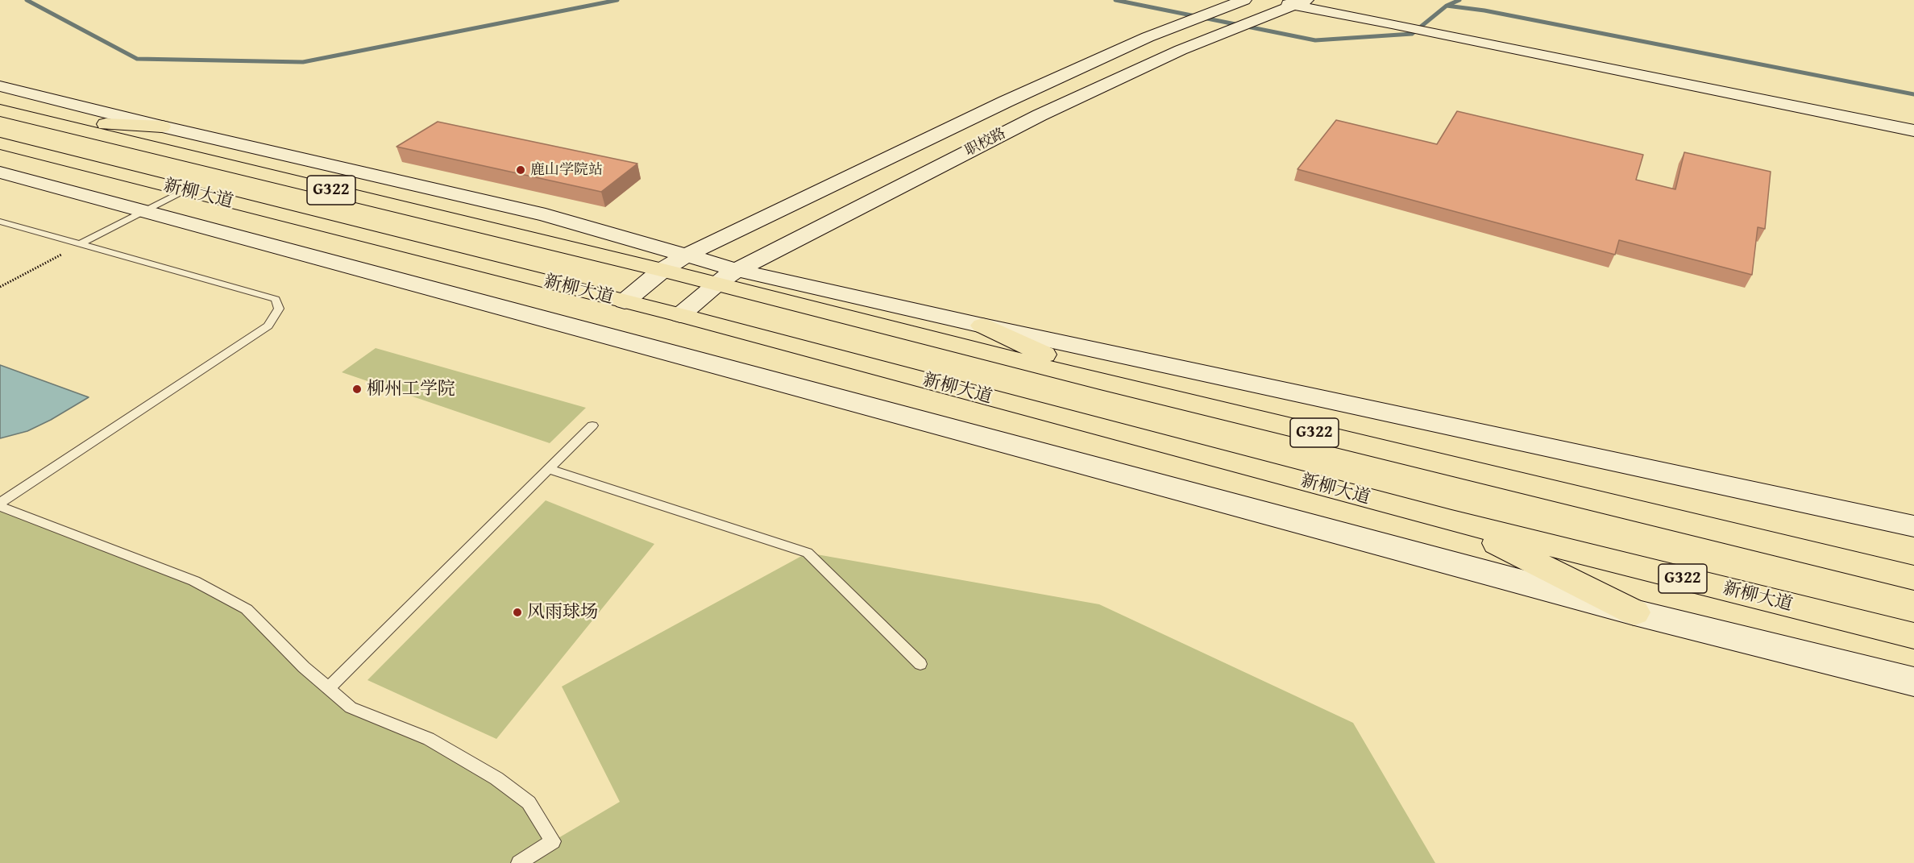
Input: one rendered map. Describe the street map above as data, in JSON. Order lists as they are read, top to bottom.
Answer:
{
  "streets": {
    "highway": ["G322", "新柳大道"],
    "street": ["职校路"]
  },
  "crossings": [
    ["职校路", "新柳大道"]
  ],
  "places": ["鹿山学院站", "柳州工学院", "风雨球场"]
}
